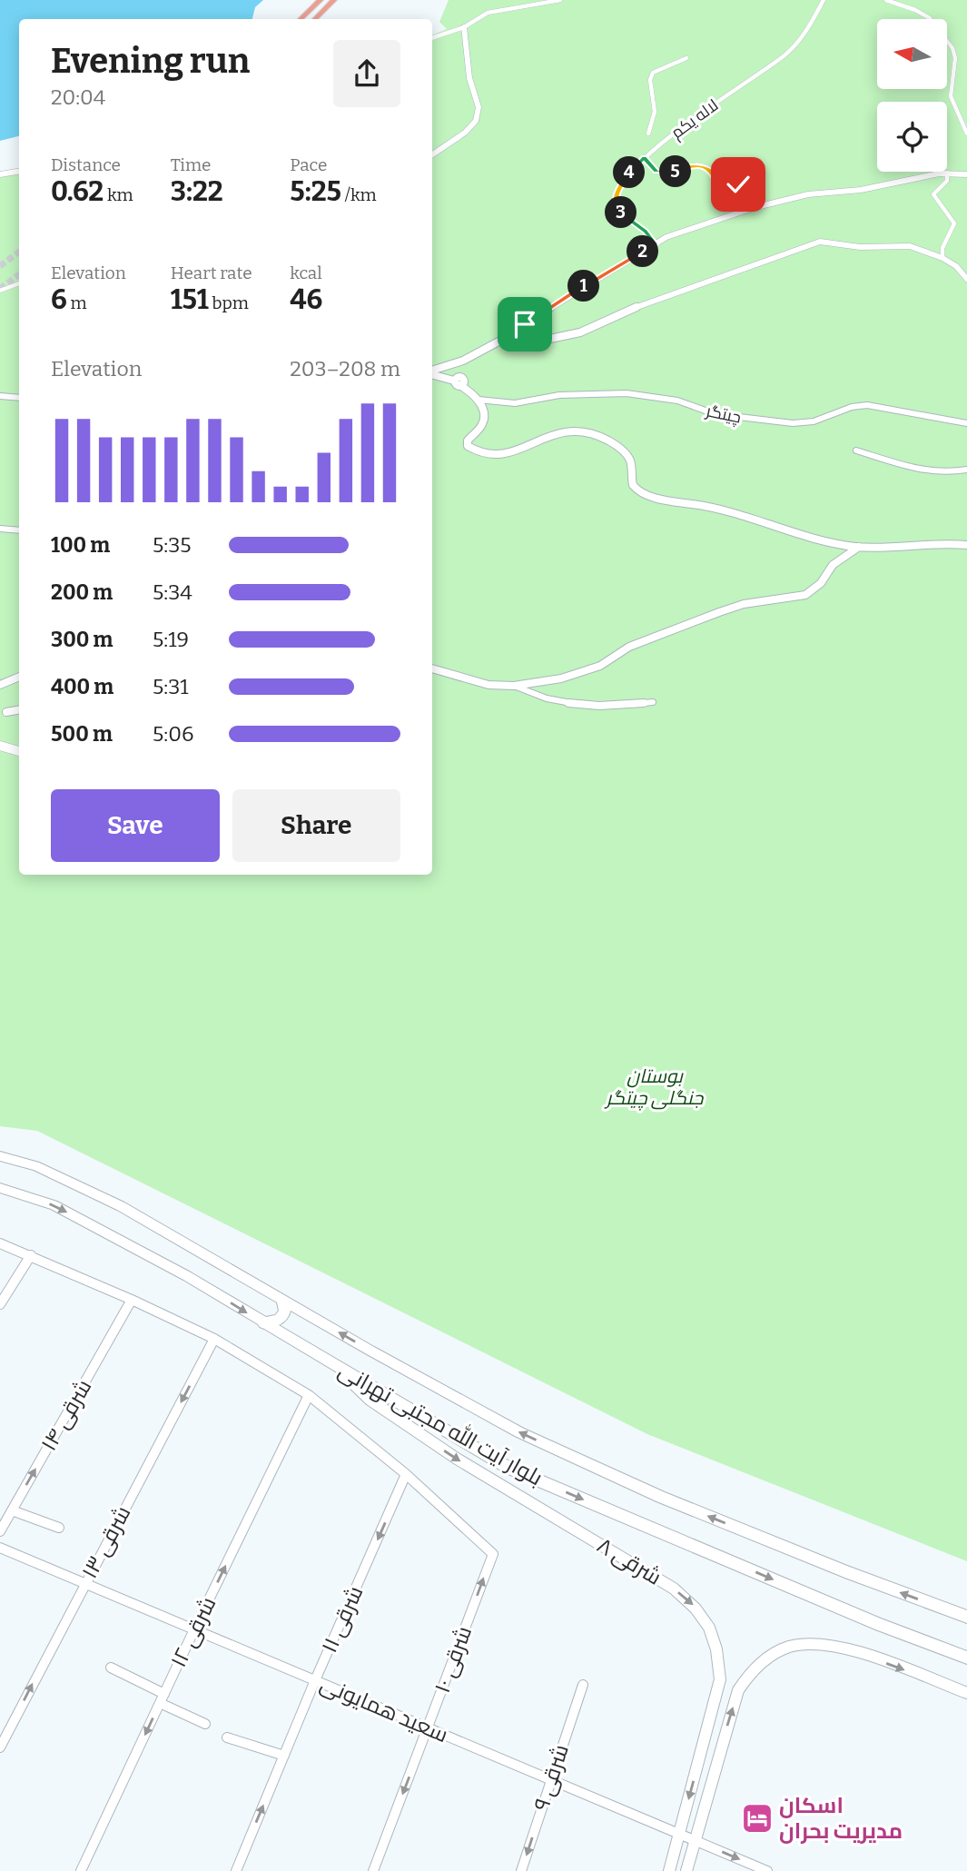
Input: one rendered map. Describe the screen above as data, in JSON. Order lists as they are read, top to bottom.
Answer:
{
  "streets": {
    "main road": ["بلوار آیت الله مجتبی تهرانی"],
    "street": [
      "لاله یکم",
      "چیتگر",
      "۱۴ شرقی",
      "۱۳ شرقی",
      "۸ شرقی",
      "۱۱ شرقی",
      "۱۲ شرقی",
      "۱۰ شرقی",
      "سعید همایونی",
      "۹ شرقی"
    ]
  },
  "crossings": [
    ["بلوار آیت الله مجتبی تهرانی", "۸ شرقی"],
    ["۱۳ شرقی", "سعید همایونی"],
    ["۸ شرقی", "سعید همایونی"],
    ["۱۱ شرقی", "۱۰ شرقی"],
    ["۱۱ شرقی", "سعید همایونی"],
    ["۱۲ شرقی", "سعید همایونی"],
    ["۱۰ شرقی", "سعید همایونی"],
    ["سعید همایونی", "۹ شرقی"]
  ],
  "one_way": ["۱۴ شرقی", "۸ شرقی", "۹ شرقی"],
  "parks": ["بوستان جنگلی چیتگر"],
  "places": {
    "hotel": ["اسکان مدیریت بحران"]
  },
  "north": "left",
  "page": {
    "heading": ["Evening run", "20:04"],
    "stats": [
      ["Distance", "0.62 km"],
      ["Time", "3:22"],
      ["Pace", "5:25 /km"],
      ["Elevation", "6 m"],
      ["Heart rate", "151 bpm"],
      ["kcal", "46"]
    ],
    "pins": [
      "5",
      "4",
      "3",
      "2",
      "1"
    ],
    "chart": ["Elevation", "203–208 m"],
    "list": [
      {
        "name": "100 m",
        "note": "5:35"
      },
      {
        "name": "200 m",
        "note": "5:34"
      },
      {
        "name": "300 m",
        "note": "5:19"
      },
      {
        "name": "400 m",
        "note": "5:31"
      },
      {
        "name": "500 m",
        "note": "5:06"
      }
    ],
    "buttons": ["Save", "Share"]
  }
}
